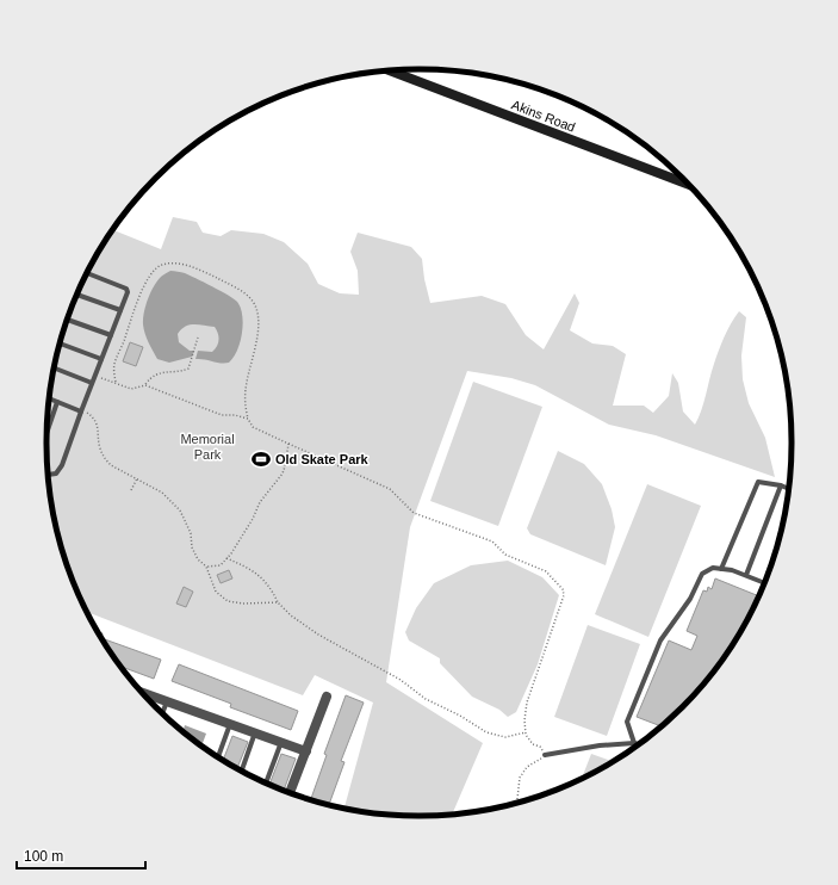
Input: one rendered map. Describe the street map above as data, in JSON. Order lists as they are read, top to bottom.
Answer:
{
  "streets": {
    "street": ["Akins Road"]
  },
  "parks": ["Memorial Park"],
  "places": {
    "sports": ["Old Skate Park"]
  },
  "scale_bar": "100 m"
}
